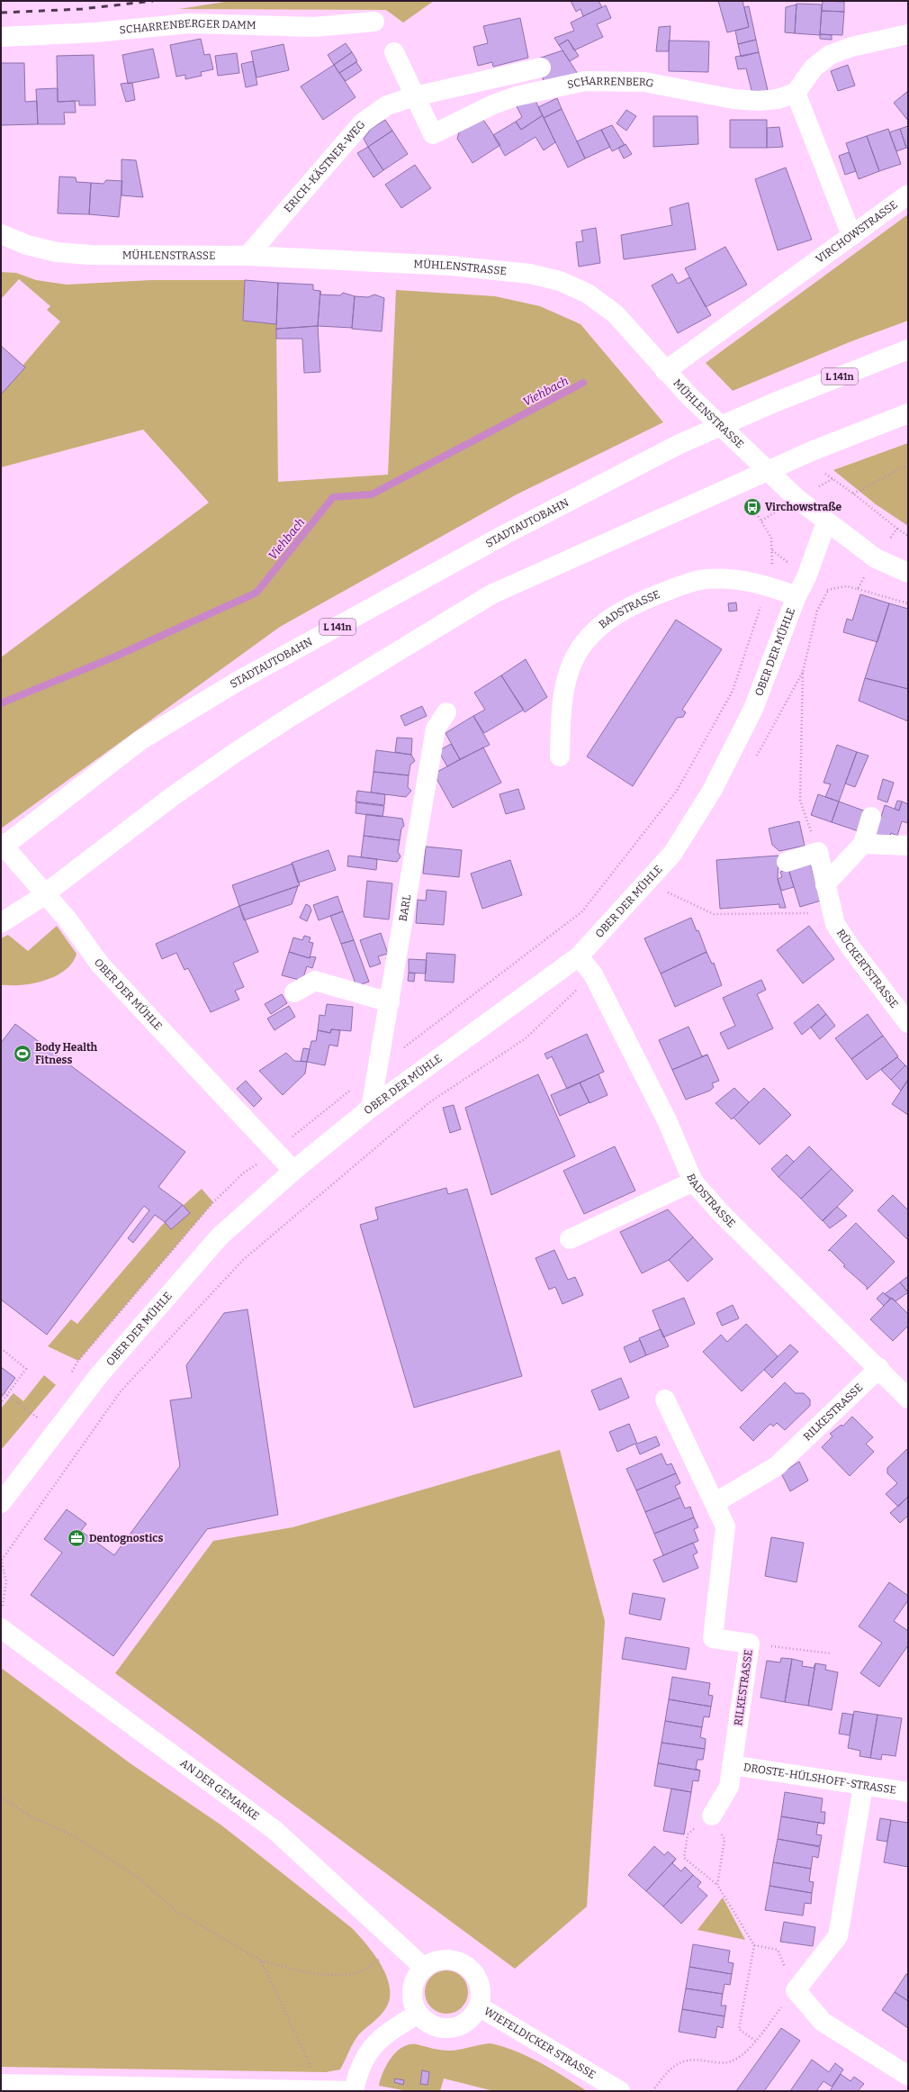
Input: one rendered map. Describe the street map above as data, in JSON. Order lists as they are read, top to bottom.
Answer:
{
  "streets": {
    "main road": [
      "SCHARRENBERGER DAMM",
      "SCHARRENBERG",
      "ERICH-KÄSTNER-WEG",
      "VIRCHOWSTRASSE",
      "MÜHLENSTRASSE",
      "L 141n",
      "STADTAUTOBAHN",
      "BADSTRASSE",
      "OBER DER MÜHLE",
      "BARL",
      "RÜCKERTSTRASSE",
      "RILKESTRASSE",
      "DROSTE-HÜLSHOFF-STRASSE",
      "AN DER GEMARKE",
      "WIEFELDICKER STRASSE"
    ]
  },
  "crossings": [
    ["SCHARRENBERG", "ERICH-KÄSTNER-WEG"],
    ["ERICH-KÄSTNER-WEG", "MÜHLENSTRASSE"],
    ["VIRCHOWSTRASSE", "MÜHLENSTRASSE"],
    ["MÜHLENSTRASSE", "OBER DER MÜHLE"],
    ["STADTAUTOBAHN", "OBER DER MÜHLE"],
    ["BADSTRASSE", "OBER DER MÜHLE"],
    ["BADSTRASSE", "RILKESTRASSE"],
    ["OBER DER MÜHLE", "BARL"],
    ["RILKESTRASSE", "DROSTE-HÜLSHOFF-STRASSE"],
    ["AN DER GEMARKE", "WIEFELDICKER STRASSE"]
  ],
  "water": ["Viehbach"],
  "places": {
    "bus stop": ["Virchowstraße"],
    "sports": ["Body Health Fitness"],
    "office": ["Dentognostics"]
  }
}
